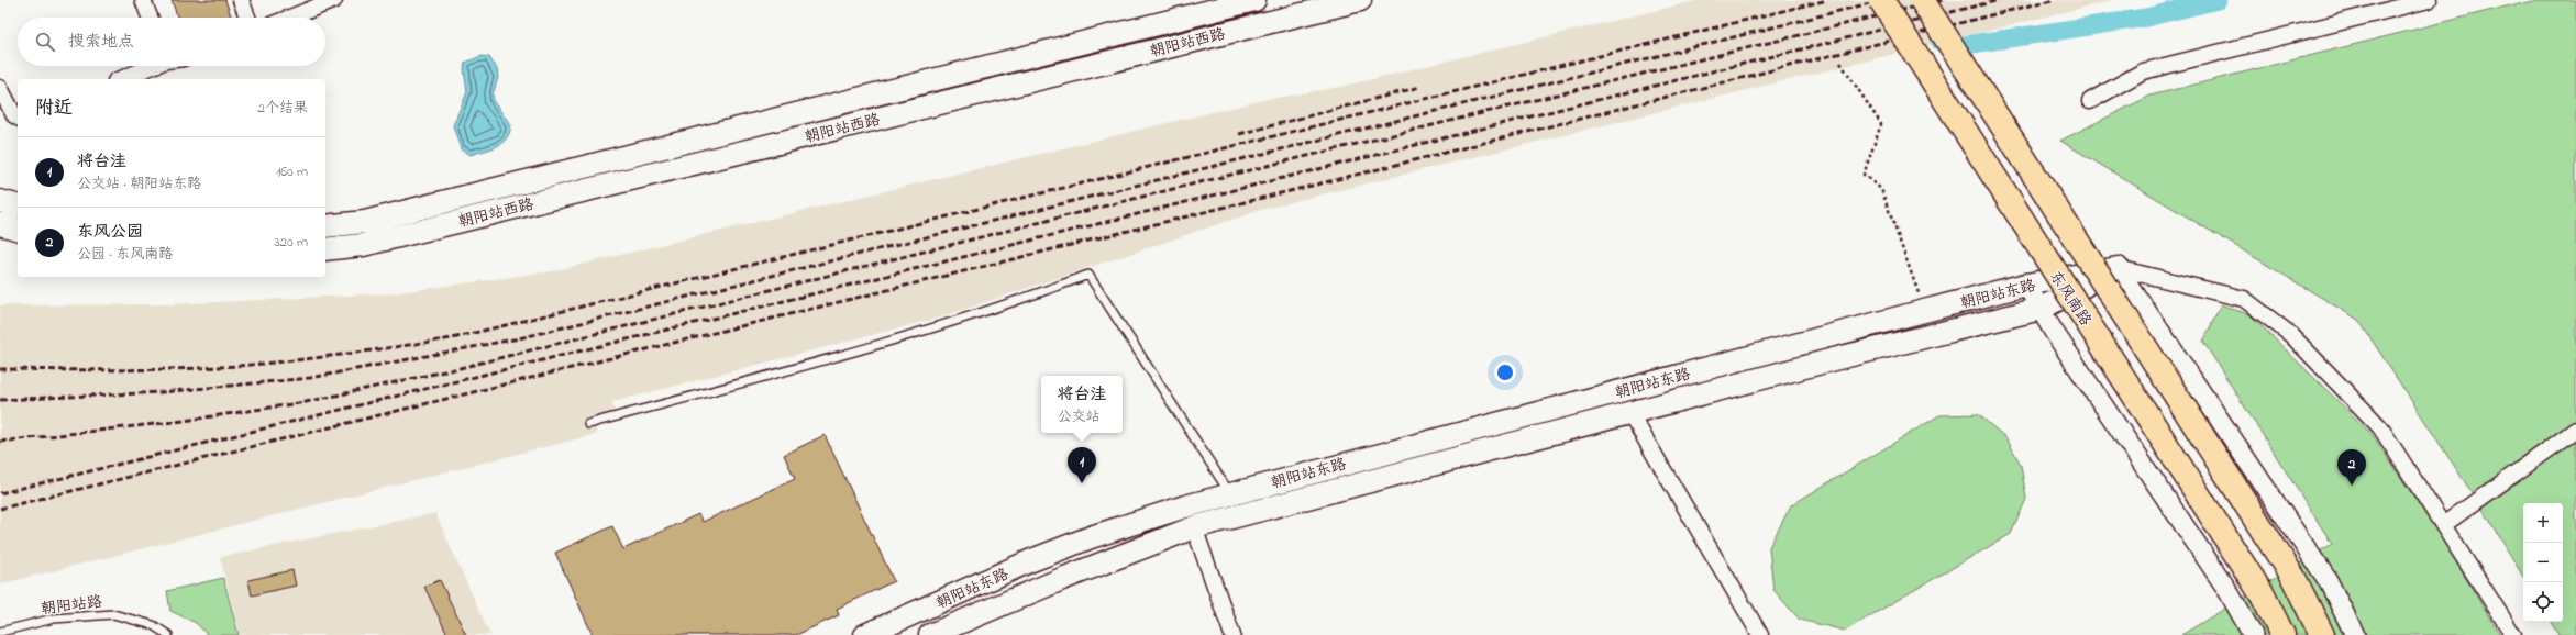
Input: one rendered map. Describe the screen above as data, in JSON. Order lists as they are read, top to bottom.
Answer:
{
  "streets": {
    "main road": ["朝阳站西路", "朝阳站东路", "东风南路"],
    "lane": ["朝阳站路"]
  },
  "page": {
    "search": "搜索地点",
    "heading": ["附近", "2个结果"],
    "list": [
      {
        "mark": "1",
        "name": "将台洼",
        "note": "公交站 · 朝阳站东路",
        "value": "160 m"
      },
      {
        "mark": "2",
        "name": "东风公园",
        "note": "公园 · 东风南路",
        "value": "320 m"
      }
    ],
    "popup": ["将台洼", "公交站"],
    "pins": ["1", "2"],
    "map_buttons": ["+", "−"]
  }
}
